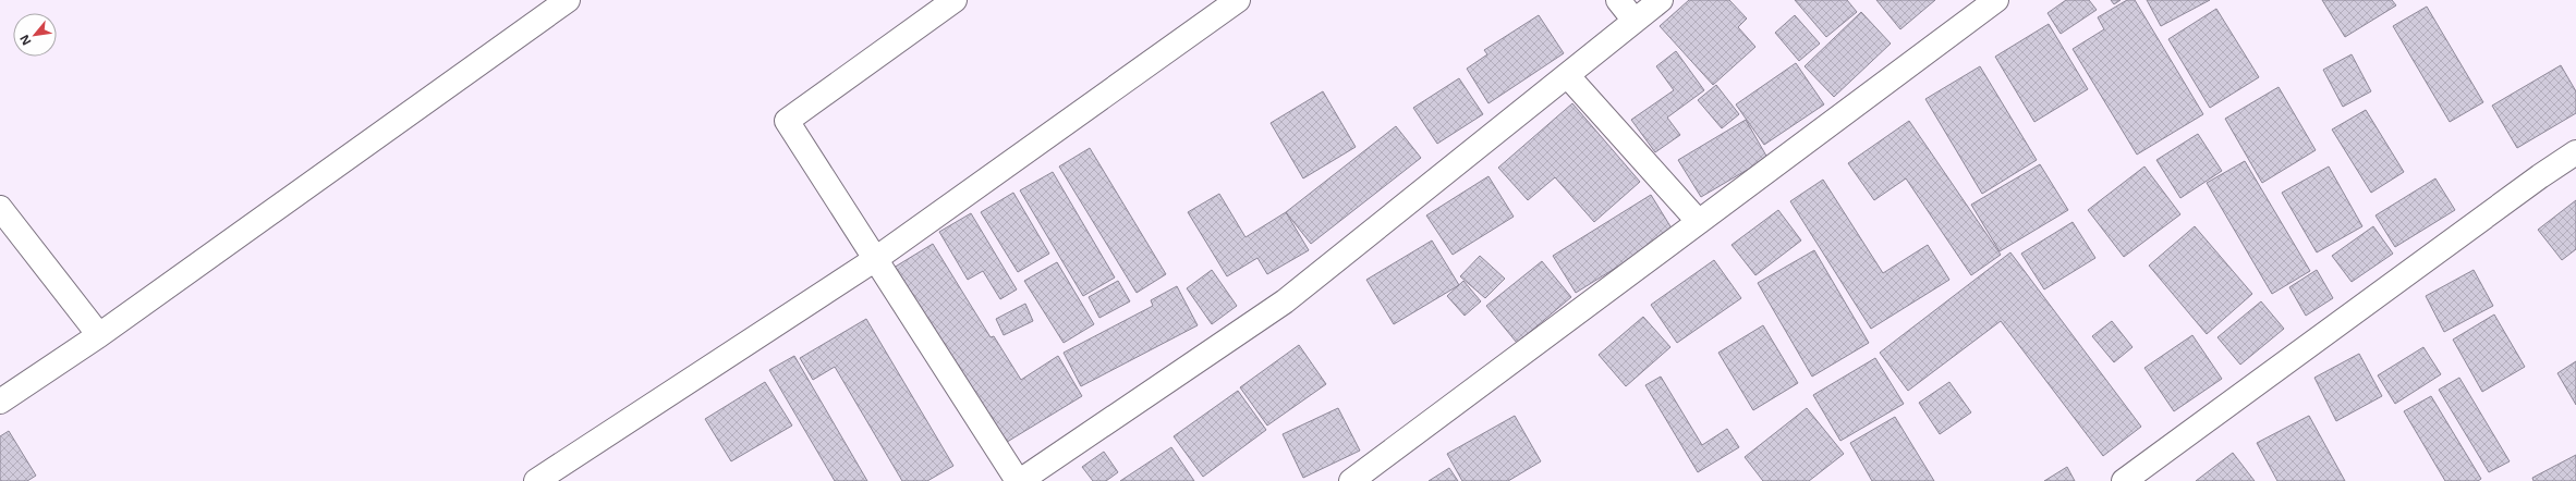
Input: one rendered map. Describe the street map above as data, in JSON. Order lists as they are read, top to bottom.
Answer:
{
  "north": "bottom left"
}
